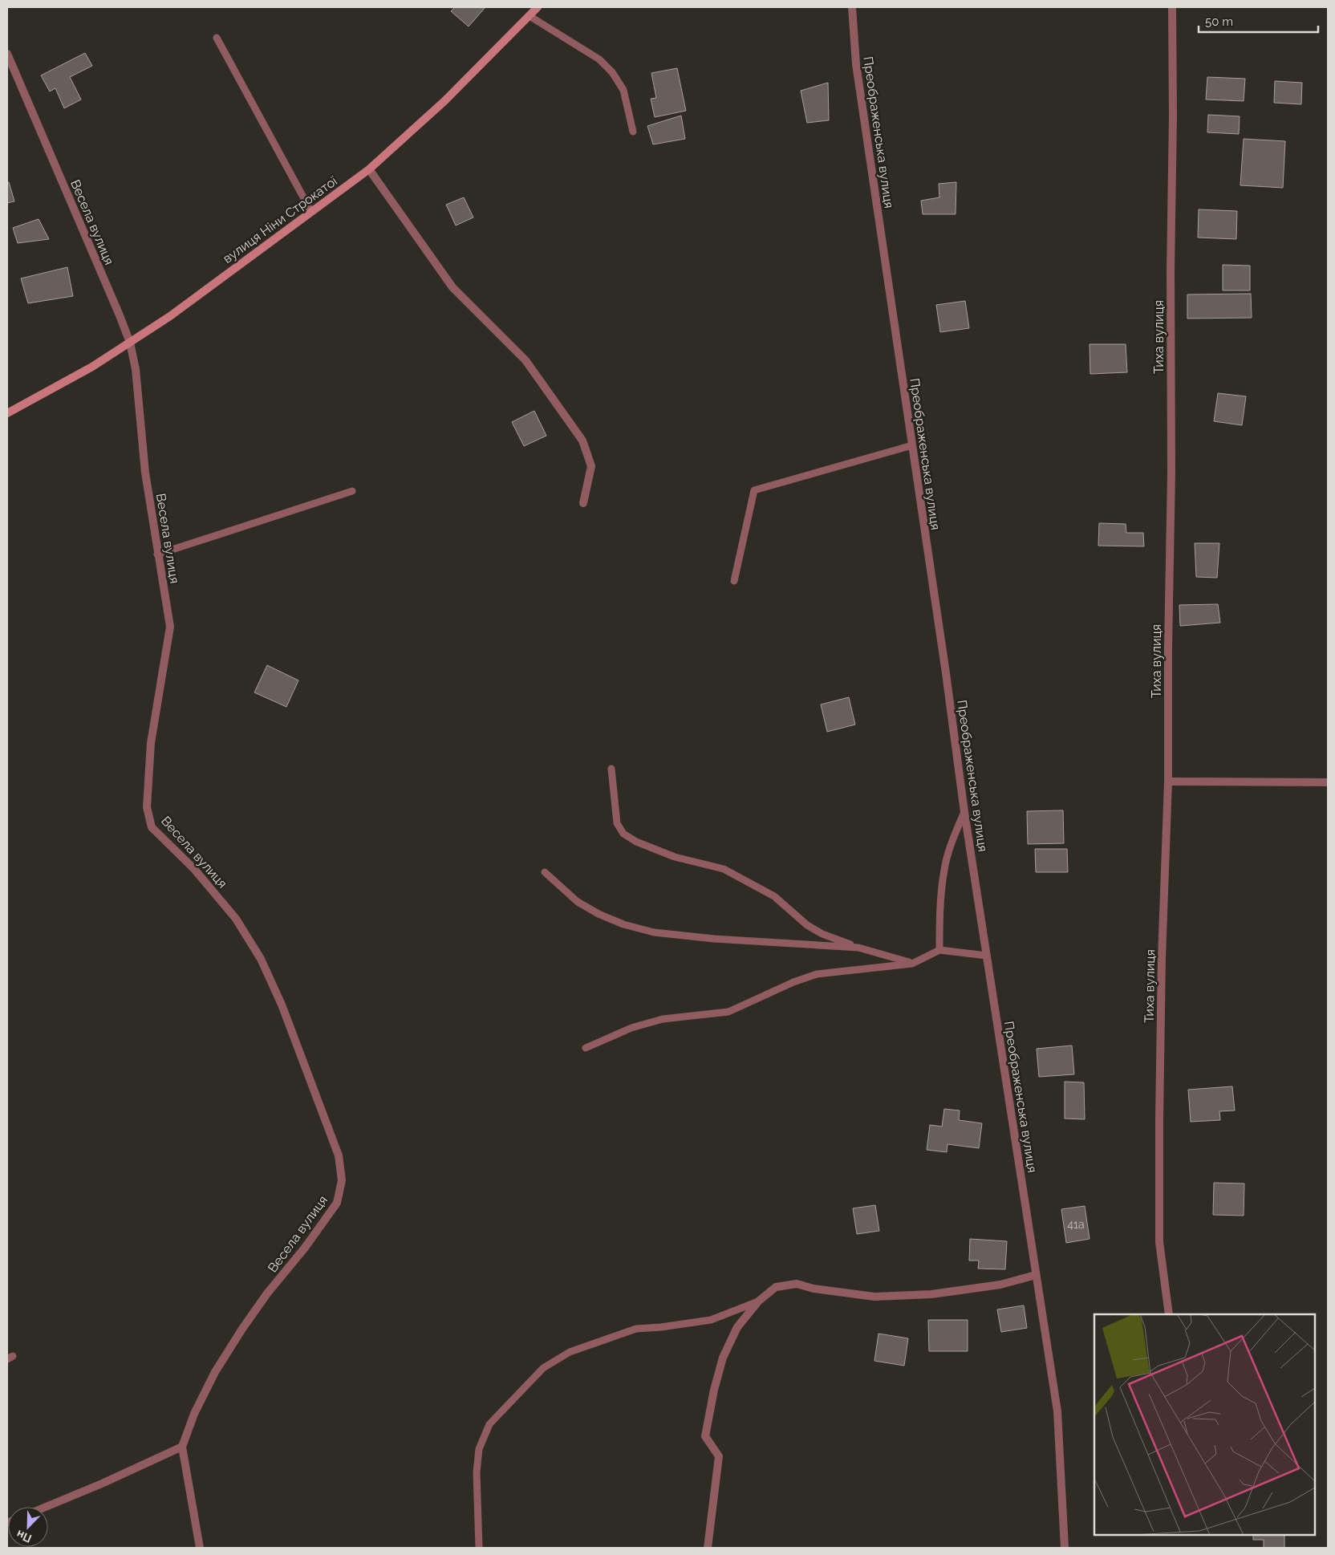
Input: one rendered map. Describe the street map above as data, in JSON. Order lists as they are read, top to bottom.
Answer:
{
  "streets": {
    "street": [
      "Преображенська вулиця",
      "вулиця Ніни Строкатої",
      "Весела вулиця",
      "Тиха вулиця"
    ]
  },
  "crossings": [
    ["вулиця Ніни Строкатої", "Весела вулиця"]
  ],
  "house_numbers": ["41а"],
  "scale_bar": "50 m",
  "north": "bottom left"
}
